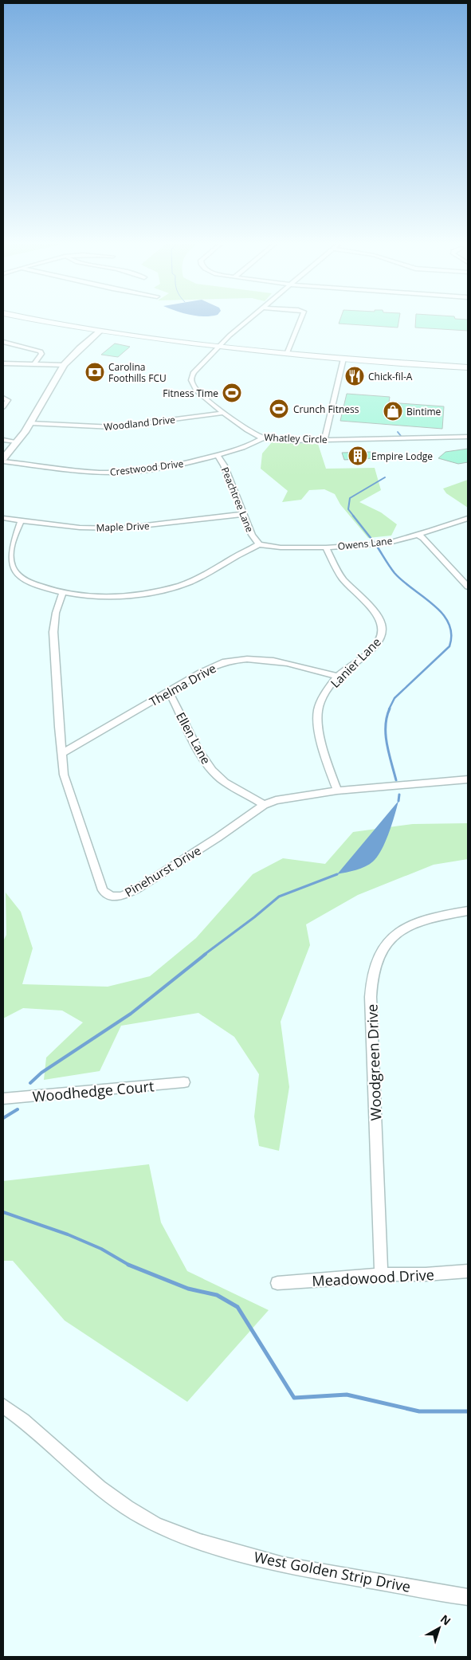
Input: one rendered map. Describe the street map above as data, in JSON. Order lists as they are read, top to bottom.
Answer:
{
  "streets": {
    "street": [
      "Woodland Drive",
      "Whatley Circle",
      "Crestwood Drive",
      "Peachtree Lane",
      "Maple Drive",
      "Owens Lane",
      "Lanier Lane",
      "Thelma Drive",
      "Ellen Lane",
      "Pinehurst Drive",
      "Woodgreen Drive",
      "Woodhedge Court",
      "Meadowood Drive",
      "West Golden Strip Drive"
    ]
  },
  "crossings": [
    ["Woodland Drive", "Whatley Circle"],
    ["Whatley Circle", "Crestwood Drive"],
    ["Crestwood Drive", "Peachtree Lane"],
    ["Peachtree Lane", "Maple Drive"],
    ["Peachtree Lane", "Owens Lane"],
    ["Owens Lane", "Lanier Lane"],
    ["Lanier Lane", "Thelma Drive"],
    ["Lanier Lane", "Pinehurst Drive"],
    ["Thelma Drive", "Ellen Lane"],
    ["Thelma Drive", "Pinehurst Drive"],
    ["Ellen Lane", "Pinehurst Drive"],
    ["Woodgreen Drive", "Meadowood Drive"]
  ],
  "places": {
    "bank": ["Carolina Foothills FCU"],
    "restaurant": ["Chick-fil-A"],
    "sports": ["Fitness Time", "Crunch Fitness"],
    "shop": ["Bintime"],
    "building": ["Empire Lodge"]
  },
  "north": "top right"
}
